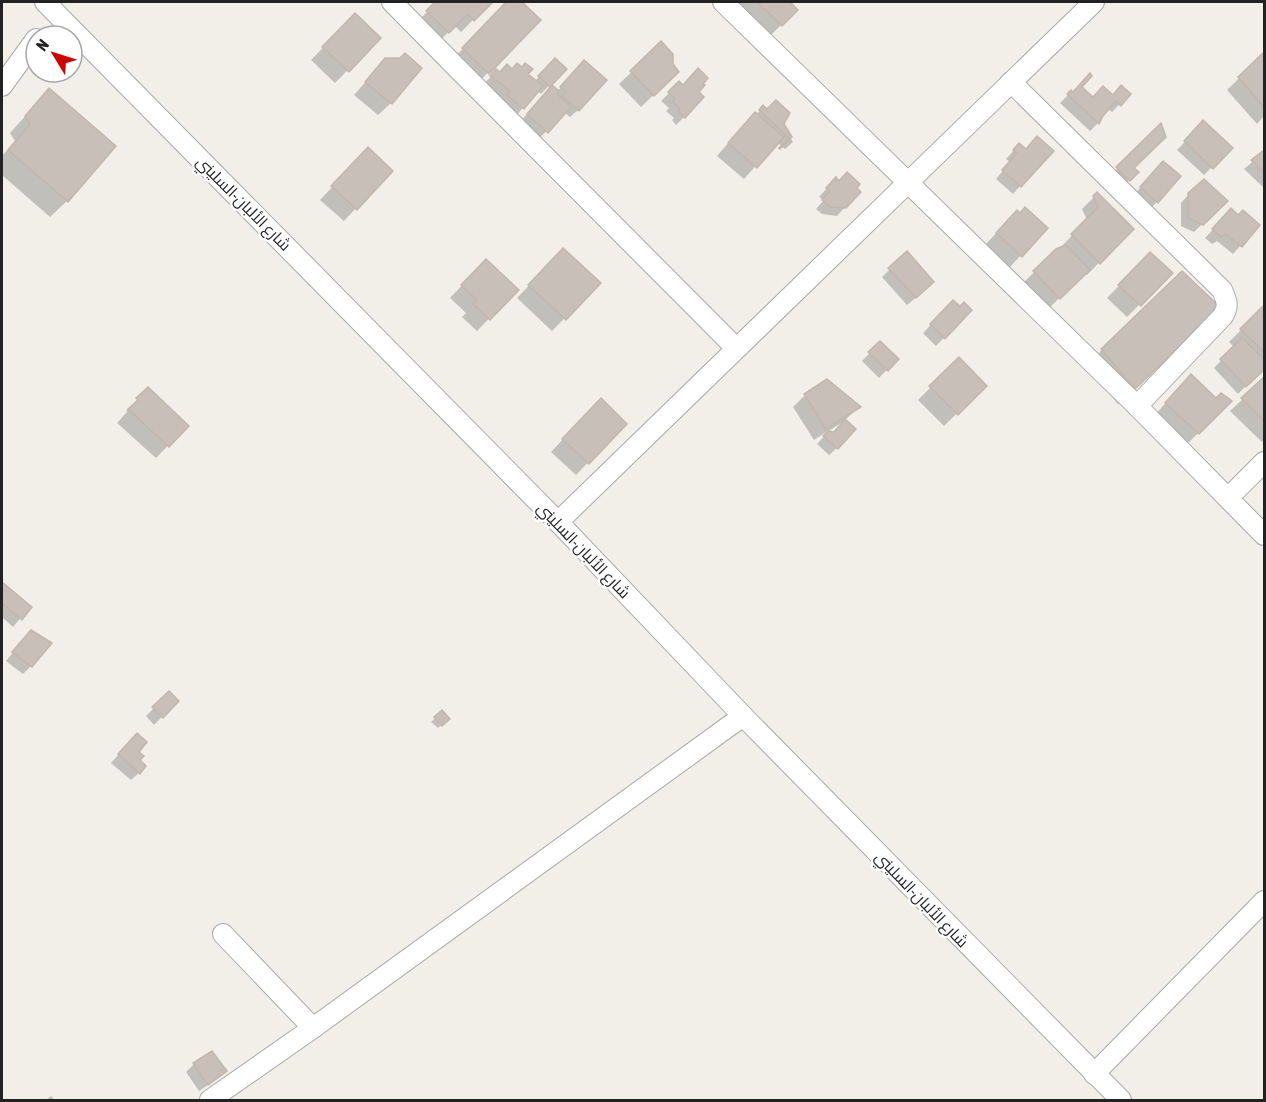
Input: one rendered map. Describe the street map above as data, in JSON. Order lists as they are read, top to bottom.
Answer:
{
  "streets": {
    "street": ["شارع الألبان-السليني"]
  },
  "north": "top left"
}
